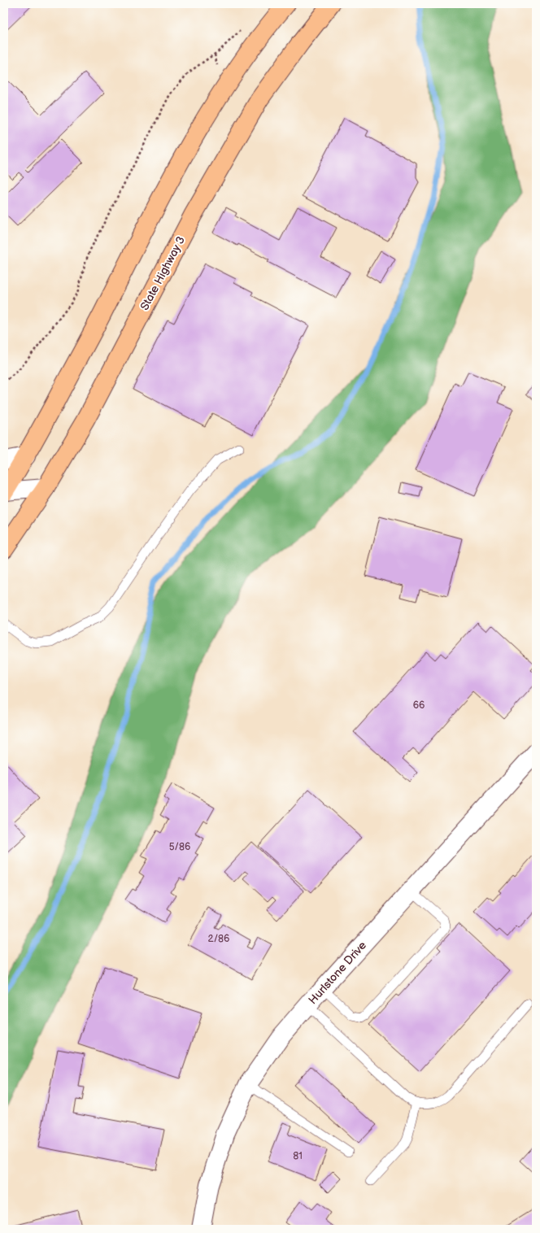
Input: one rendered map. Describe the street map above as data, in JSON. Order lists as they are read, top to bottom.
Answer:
{
  "streets": {
    "highway": ["State Highway 3"],
    "street": ["Hurlstone Drive"]
  },
  "house_numbers": [
    "66",
    "5/86",
    "2/86",
    "81"
  ]
}
